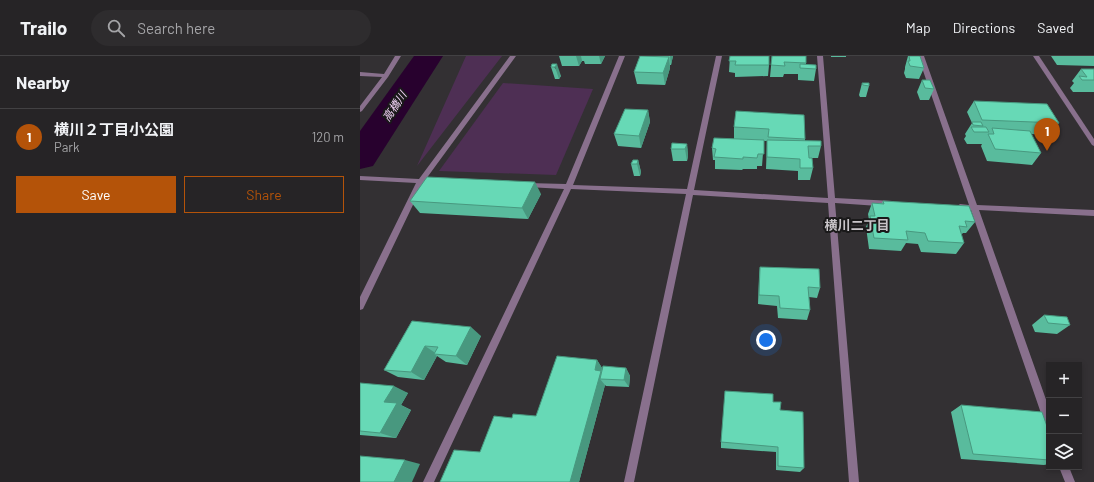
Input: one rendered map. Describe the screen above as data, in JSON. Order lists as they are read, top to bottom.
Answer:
{
  "districts": ["横川二丁目"],
  "water": ["高橋川"],
  "page": {
    "header": "Trailo",
    "search": "Search here",
    "nav": ["Map", "Directions", "Saved"],
    "heading": "Nearby",
    "list": [
      {
        "mark": "1",
        "name": "横川２丁目小公園",
        "note": "Park",
        "value": "120 m"
      }
    ],
    "pins": "1",
    "buttons": ["Save", "Share"],
    "map_buttons": ["+", "−"]
  }
}
